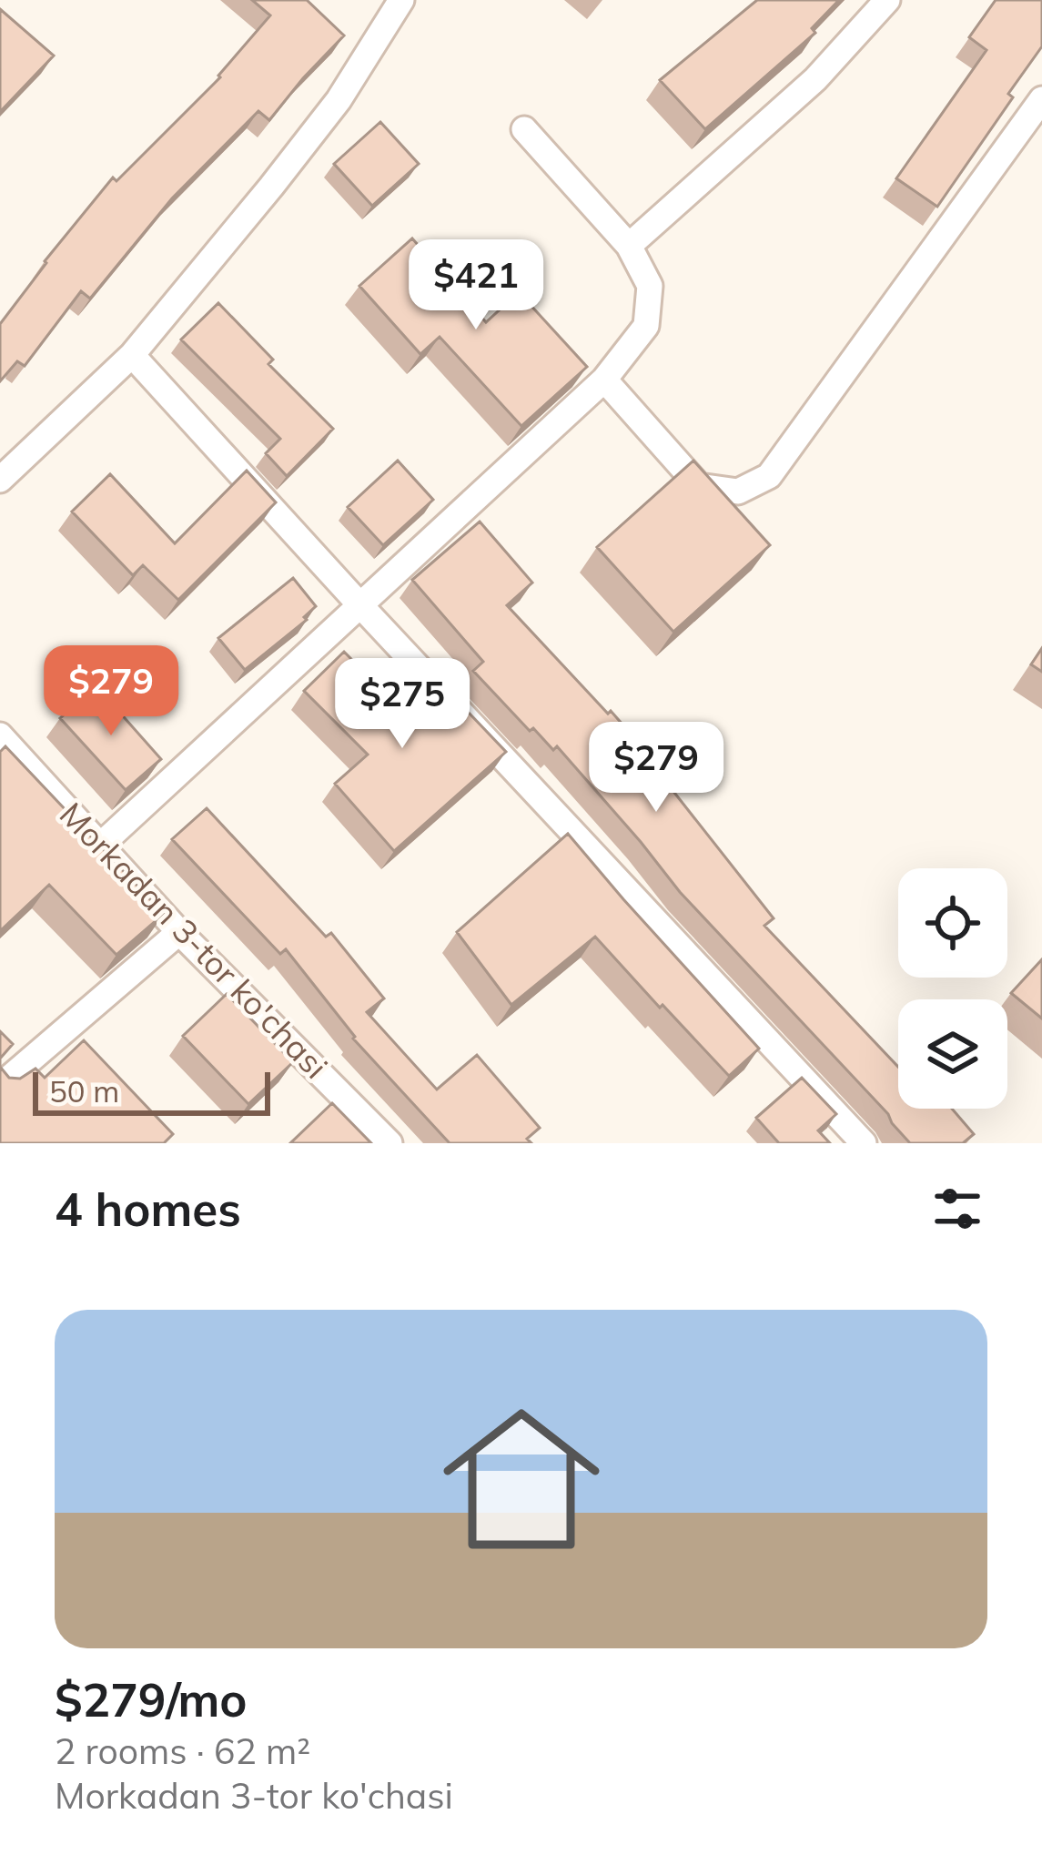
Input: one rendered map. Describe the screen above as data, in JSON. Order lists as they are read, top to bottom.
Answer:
{
  "streets": {
    "street": ["Morkadan 3-tor ko'chasi"]
  },
  "scale_bar": "50 m",
  "page": {
    "price": [
      "$421",
      "$279",
      "$275",
      "$279"
    ],
    "scale": "50 m",
    "heading": "4 homes",
    "list": [
      {
        "name": "$279/mo",
        "note": "2 rooms · 62 m² · Morkadan 3-tor ko'chasi"
      }
    ]
  }
}
